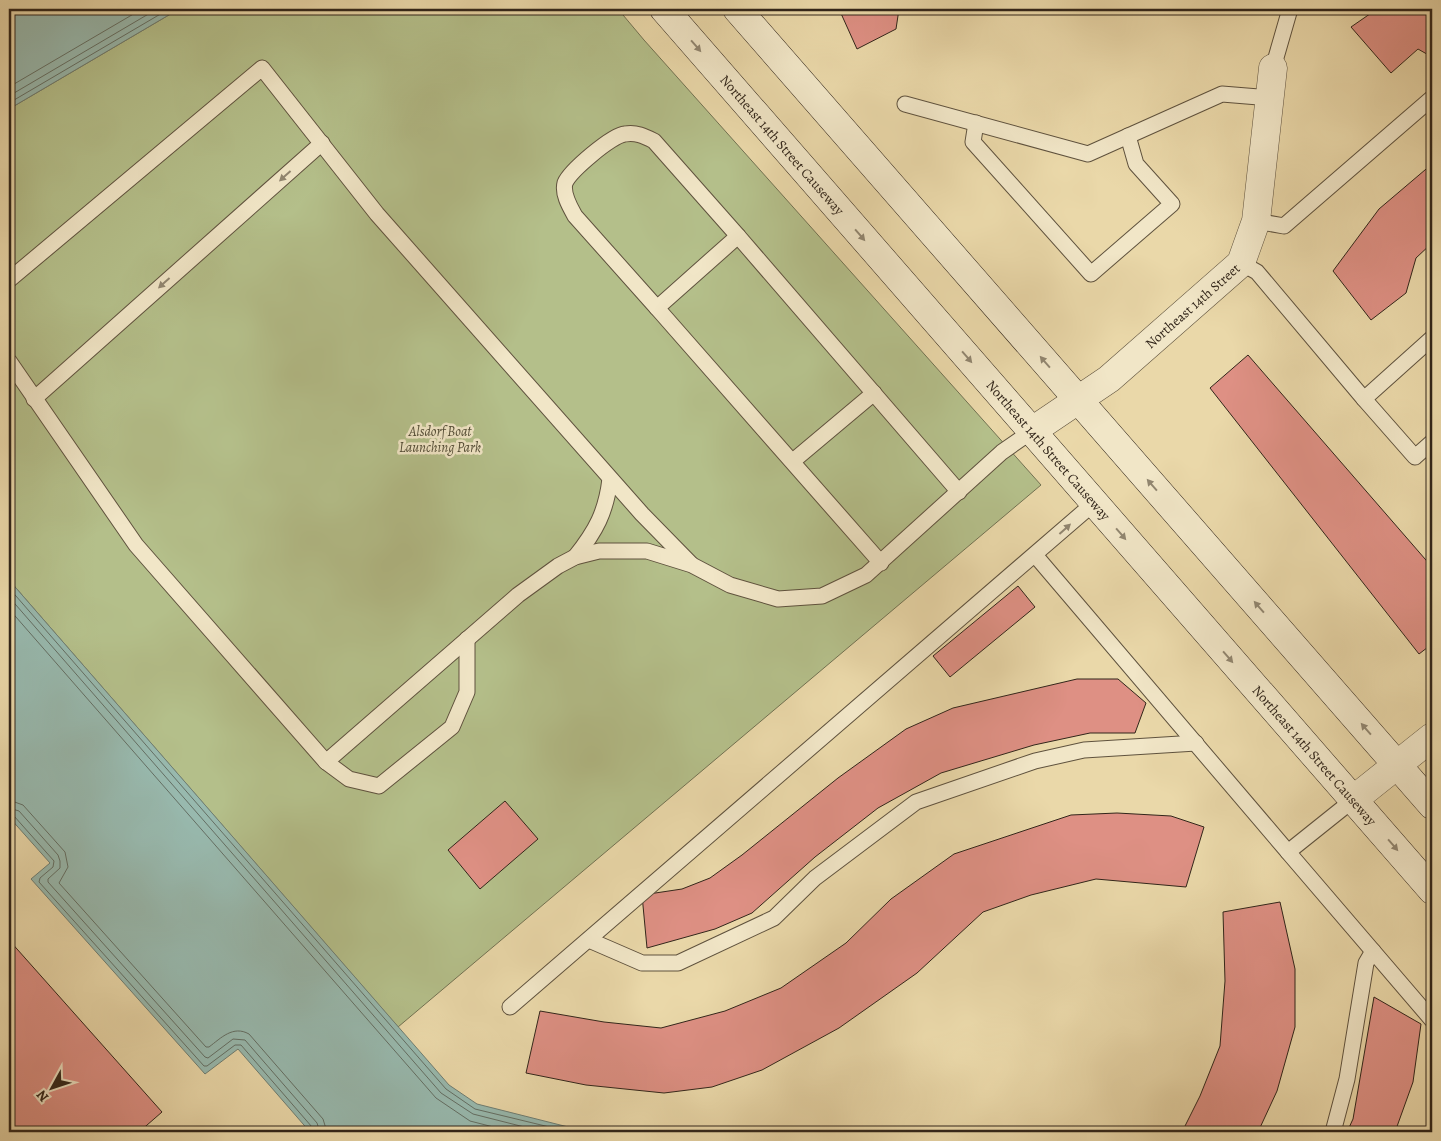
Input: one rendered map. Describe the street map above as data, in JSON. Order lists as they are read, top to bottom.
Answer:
{
  "streets": {
    "main road": ["Northeast 14th Street Causeway", "Northeast 14th Street"]
  },
  "crossings": [
    ["Northeast 14th Street Causeway", "Northeast 14th Street"]
  ],
  "parks": ["Alsdorf Boat Launching Park"],
  "north": "bottom left"
}
